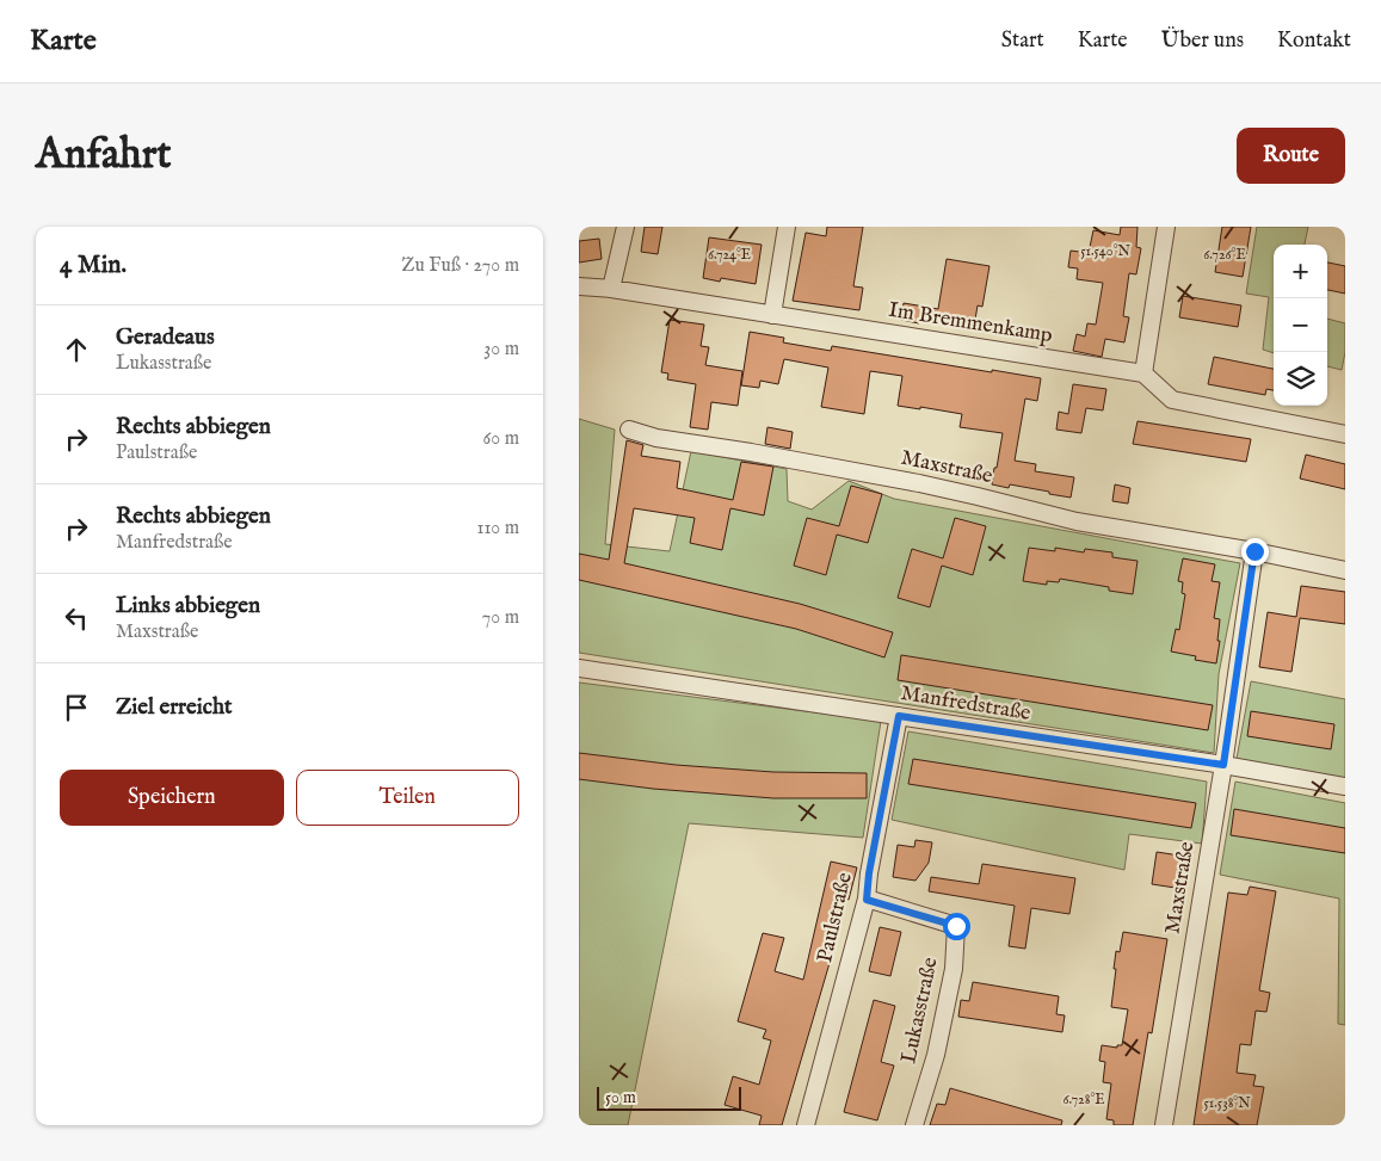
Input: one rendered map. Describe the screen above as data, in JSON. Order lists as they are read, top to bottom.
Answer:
{
  "streets": {
    "street": [
      "Im Bremmenkamp",
      "Maxstraße",
      "Manfredstraße",
      "Paulstraße",
      "Lukasstraße"
    ]
  },
  "crossings": [
    ["Maxstraße", "Manfredstraße"],
    ["Manfredstraße", "Paulstraße"],
    ["Paulstraße", "Lukasstraße"]
  ],
  "scale_bar": "50 m",
  "page": {
    "header": "Karte",
    "nav": [
      "Start",
      "Karte",
      "Über uns",
      "Kontakt"
    ],
    "buttons": [
      "Route",
      ["Speichern", "Teilen"]
    ],
    "title": "Anfahrt",
    "heading": ["4 Min.", "Zu Fuß · 270 m"],
    "map_buttons": ["+", "−"],
    "list": [
      ["Geradeaus", "Lukasstraße", "30 m"],
      ["Rechts abbiegen", "Paulstraße", "60 m"],
      ["Rechts abbiegen", "Manfredstraße", "110 m"],
      ["Links abbiegen", "Maxstraße", "70 m"],
      "Ziel erreicht"
    ],
    "scale": "50 m"
  },
  "coordinates": [
    "51.540°N",
    "6.724°E",
    "6.726°E",
    "6.728°E",
    "51.538°N"
  ]
}
